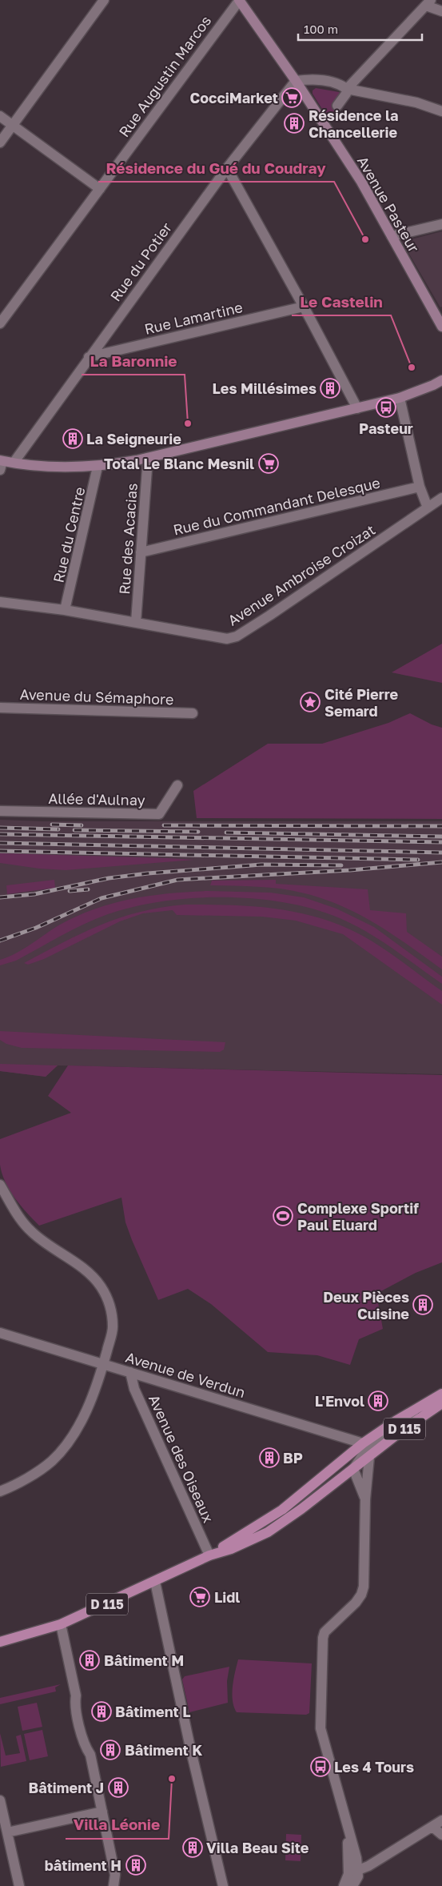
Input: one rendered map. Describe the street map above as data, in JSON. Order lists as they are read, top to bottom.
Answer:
{
  "streets": {
    "main road": ["Avenue Pasteur", "D 115"],
    "street": [
      "Rue Augustin Marcos",
      "Rue du Potier",
      "Rue Lamartine",
      "Rue du Commandant Delesque",
      "Rue du Centre",
      "Rue des Acacias",
      "Avenue Ambroise Croizat",
      "Avenue du Sémaphore",
      "Allée d'Aulnay",
      "Avenue de Verdun",
      "Avenue des Oiseaux"
    ]
  },
  "crossings": [
    ["Rue Augustin Marcos", "Avenue Pasteur"],
    ["Avenue Pasteur", "Rue du Potier"],
    ["Rue du Potier", "Rue Lamartine"],
    ["Rue du Commandant Delesque", "Rue des Acacias"],
    ["Rue du Centre", "Avenue Ambroise Croizat"],
    ["Rue des Acacias", "Avenue Ambroise Croizat"],
    ["Avenue de Verdun", "D 115"],
    ["Avenue de Verdun", "Avenue des Oiseaux"],
    ["D 115", "Avenue des Oiseaux"]
  ],
  "places": {
    "supermarket": ["CocciMarket", "Total Le Blanc Mesnil", "Lidl"],
    "building": [
      "Résidence la Chancellerie",
      "Les Millésimes",
      "La Seigneurie",
      "Deux Pièces Cuisine",
      "L'Envol",
      "BP",
      "Bâtiment M",
      "Bâtiment L",
      "Bâtiment K",
      "Bâtiment J",
      "Villa Beau Site",
      "bâtiment H"
    ],
    "other": [
      "Résidence du Gué du Coudray",
      "Le Castelin",
      "La Baronnie",
      "Villa Léonie"
    ],
    "bus stop": ["Pasteur", "Les 4 Tours"],
    "place": ["Cité Pierre Semard"],
    "sports": ["Complexe Sportif Paul Eluard"]
  },
  "scale_bar": "100 m"
}
